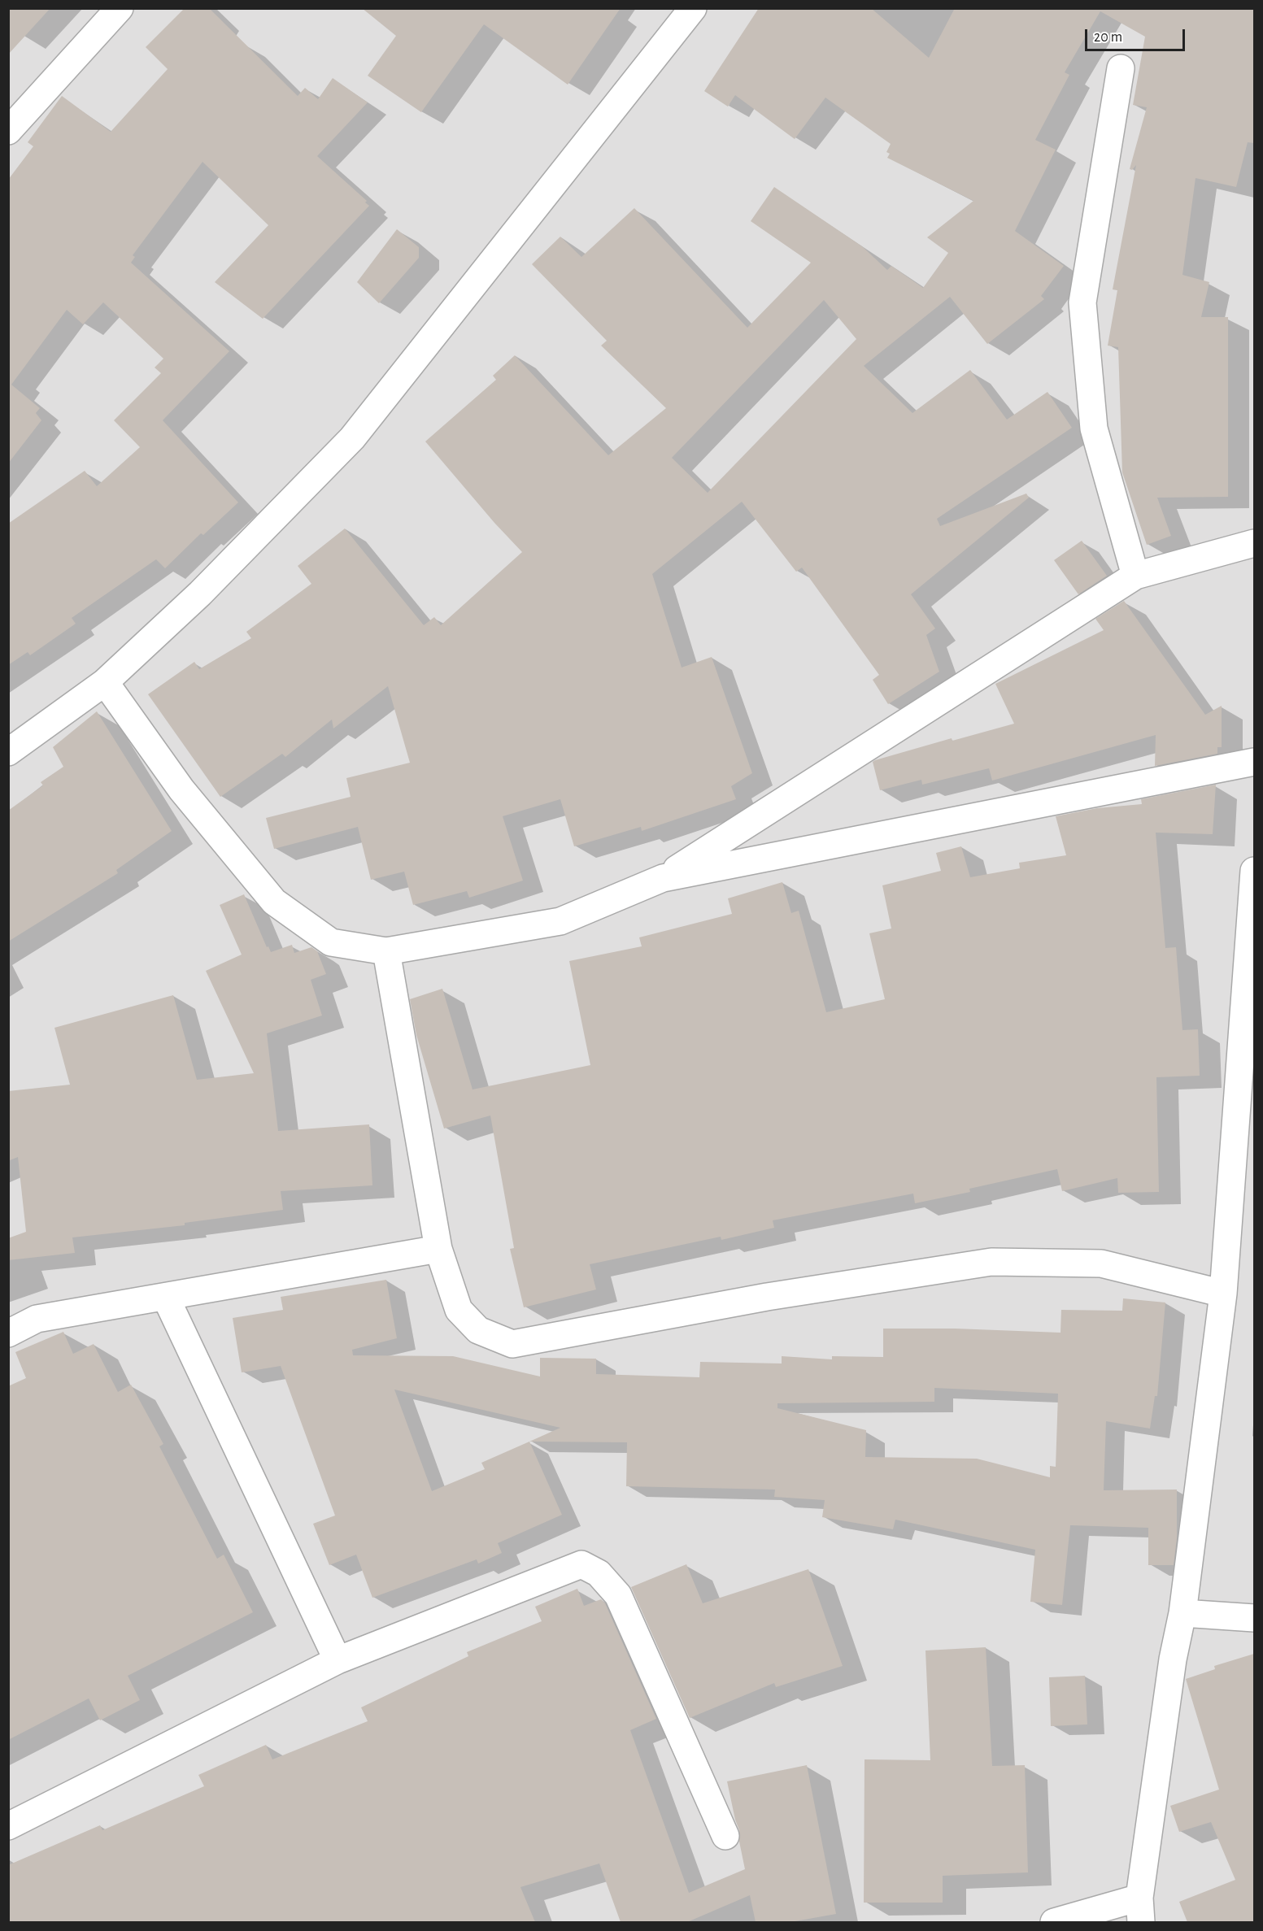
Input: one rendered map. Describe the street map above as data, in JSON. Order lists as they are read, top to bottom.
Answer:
{
  "scale_bar": "20 m"
}
